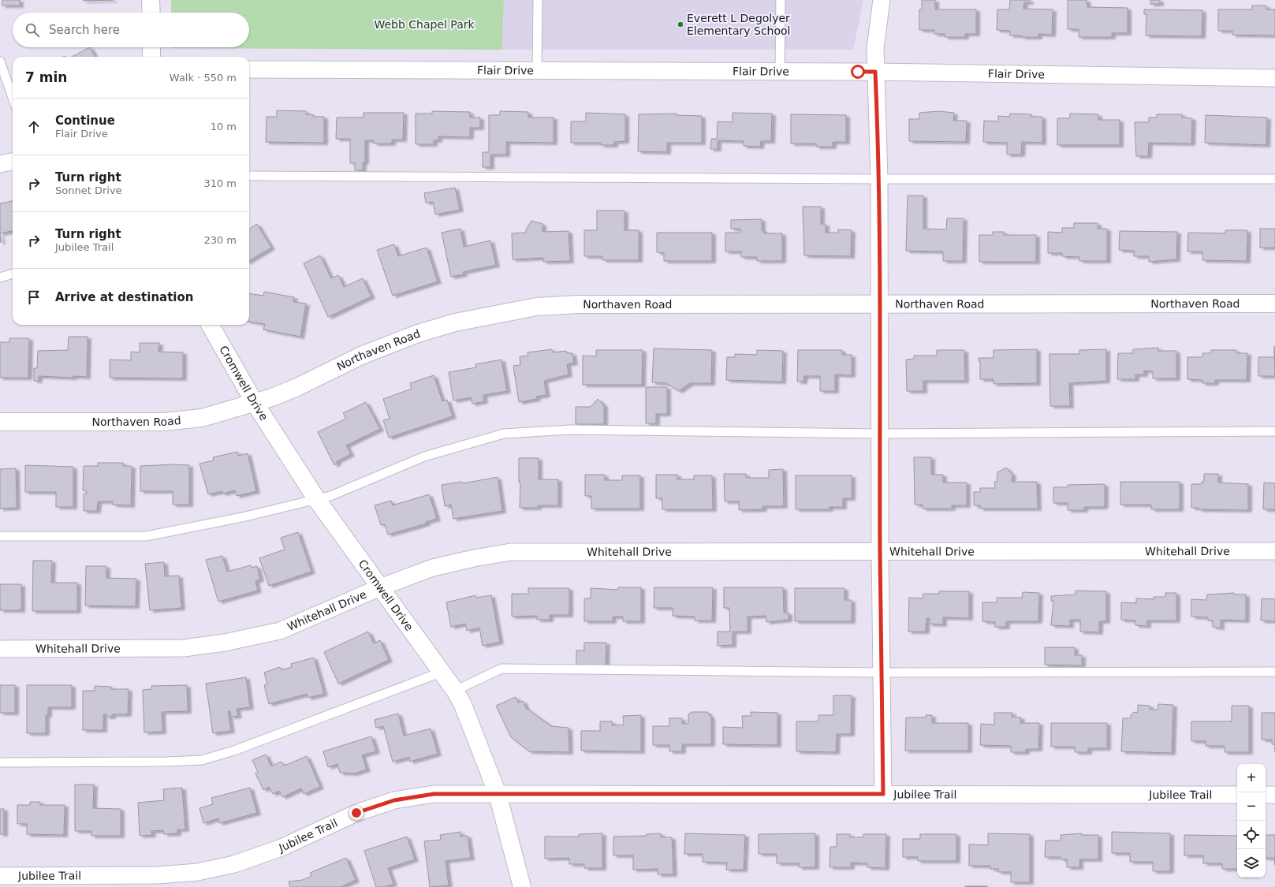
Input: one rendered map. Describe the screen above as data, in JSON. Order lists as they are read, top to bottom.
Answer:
{
  "streets": {
    "street": [
      "Flair Drive",
      "Northaven Road",
      "Cromwell Drive",
      "Whitehall Drive",
      "Jubilee Trail"
    ]
  },
  "crossings": [
    ["Northaven Road", "Cromwell Drive"],
    ["Cromwell Drive", "Whitehall Drive"],
    ["Cromwell Drive", "Jubilee Trail"]
  ],
  "parks": ["Webb Chapel Park"],
  "places": ["Everett L Degolyer Elementary School"],
  "page": {
    "search": "Search here",
    "heading": ["7 min", "Walk · 550 m"],
    "list": [
      ["Continue", "Flair Drive", "10 m"],
      ["Turn right", "Sonnet Drive", "310 m"],
      ["Turn right", "Jubilee Trail", "230 m"],
      "Arrive at destination"
    ],
    "map_buttons": ["+", "−"]
  }
}
